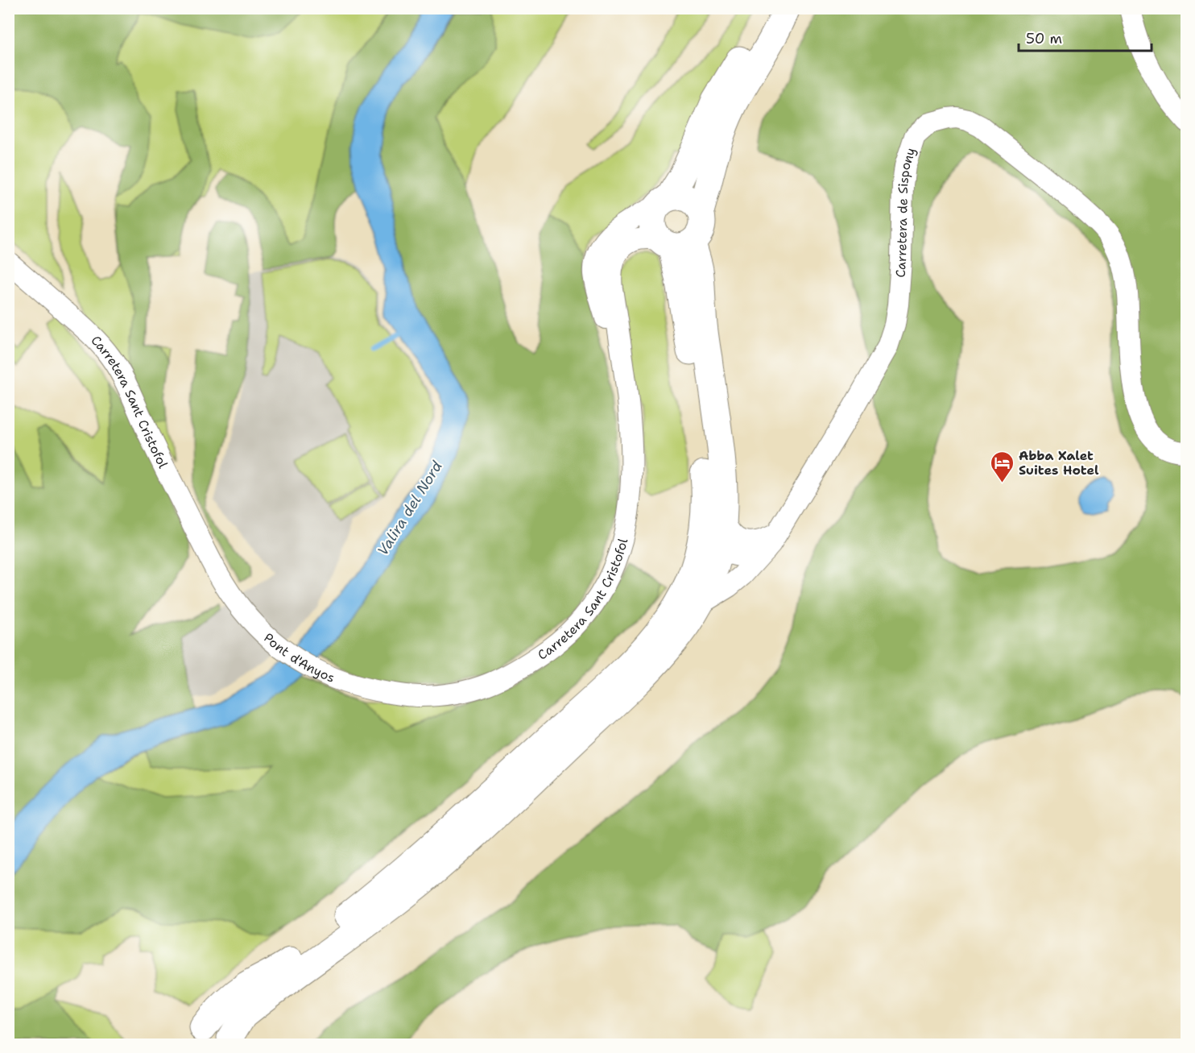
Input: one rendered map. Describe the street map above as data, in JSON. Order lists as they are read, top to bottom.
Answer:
{
  "streets": {
    "main road": ["Carretera de Sispony", "Carretera Sant Cristofol", "Pont d'Anyos"]
  },
  "crossings": [
    ["Carretera Sant Cristofol", "Pont d'Anyos"]
  ],
  "water": ["Valira del Nord"],
  "places": {
    "hotel": ["Abba Xalet Suites Hotel"]
  },
  "scale_bar": "50 m"
}
